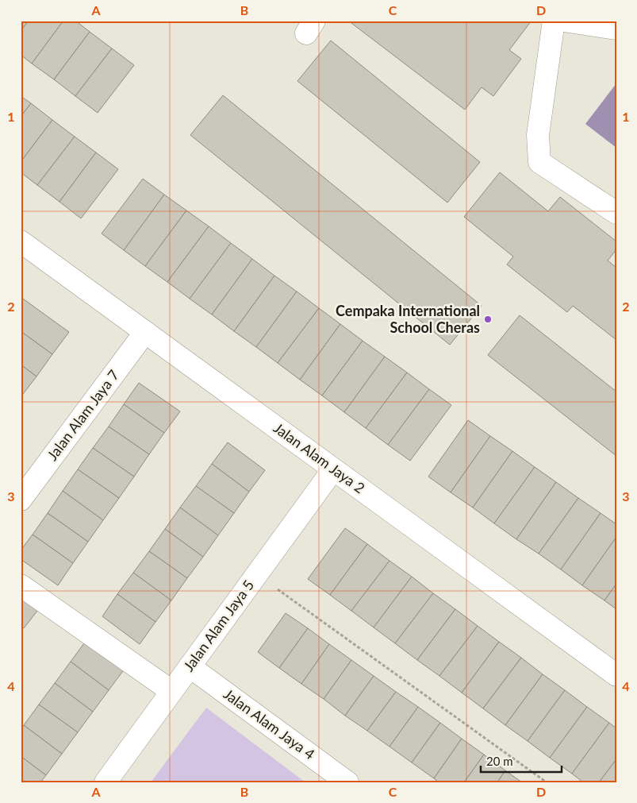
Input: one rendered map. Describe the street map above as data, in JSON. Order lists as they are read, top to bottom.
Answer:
{
  "streets": {
    "street": [
      "Jalan Alam Jaya 7",
      "Jalan Alam Jaya 2",
      "Jalan Alam Jaya 5",
      "Jalan Alam Jaya 4"
    ]
  },
  "crossings": [
    ["Jalan Alam Jaya 7", "Jalan Alam Jaya 2"],
    ["Jalan Alam Jaya 2", "Jalan Alam Jaya 5"],
    ["Jalan Alam Jaya 5", "Jalan Alam Jaya 4"]
  ],
  "places": ["Cempaka International School Cheras"],
  "scale_bar": "20 m",
  "grid": {
    "columns": [
      "A",
      "B",
      "C",
      "D"
    ],
    "rows": [
      "1",
      "2",
      "3",
      "4"
    ]
  }
}
